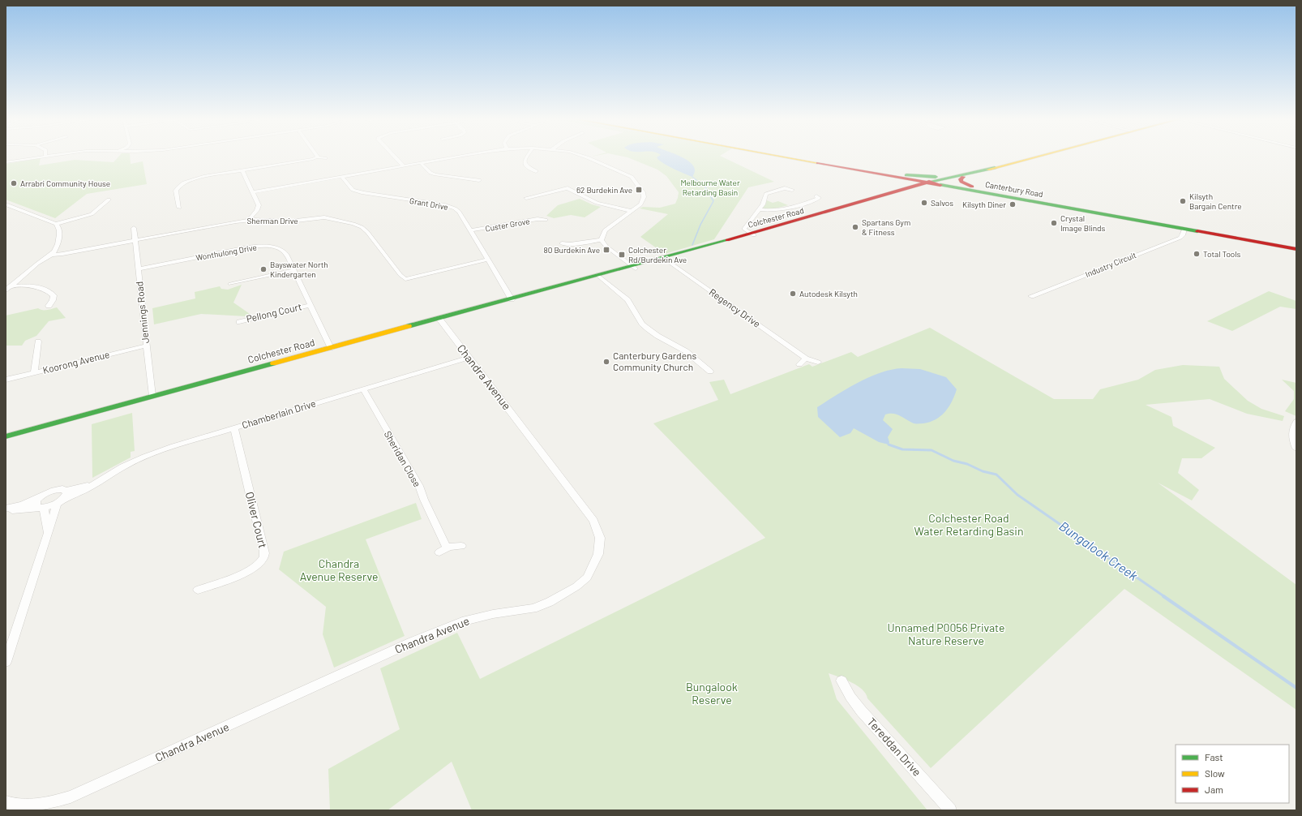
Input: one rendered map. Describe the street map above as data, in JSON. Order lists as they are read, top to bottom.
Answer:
{
  "streets": {
    "main road": ["Canterbury Road", "Colchester Road"],
    "street": [
      "Grant Drive",
      "Sherman Drive",
      "Custer Grove",
      "Wonthulong Drive",
      "Industry Circuit",
      "Regency Drive",
      "Jennings Road",
      "Pellong Court",
      "Koorong Avenue",
      "Chandra Avenue",
      "Chamberlain Drive",
      "Sheridan Close",
      "Oliver Court",
      "Tereddan Drive"
    ]
  },
  "crossings": [
    ["Canterbury Road", "Colchester Road"],
    ["Canterbury Road", "Industry Circuit"],
    ["Grant Drive", "Colchester Road"],
    ["Grant Drive", "Sherman Drive"],
    ["Grant Drive", "Custer Grove"],
    ["Colchester Road", "Wonthulong Drive"],
    ["Colchester Road", "Regency Drive"],
    ["Colchester Road", "Jennings Road"],
    ["Colchester Road", "Chandra Avenue"],
    ["Sherman Drive", "Jennings Road"],
    ["Wonthulong Drive", "Jennings Road"],
    ["Wonthulong Drive", "Pellong Court"],
    ["Jennings Road", "Koorong Avenue"],
    ["Chandra Avenue", "Chamberlain Drive"],
    ["Chamberlain Drive", "Sheridan Close"],
    ["Chamberlain Drive", "Oliver Court"]
  ],
  "water": ["Bungalook Creek"],
  "parks": [
    "Melbourne Water Retarding Basin",
    "Colchester Road Water Retarding Basin",
    "Chandra Avenue Reserve",
    "Unnamed P0056 Private Nature Reserve",
    "Bungalook Reserve"
  ],
  "places": {
    "other": [
      "Arrabri Community House",
      "Kilsyth Bargain Centre",
      "Salvos",
      "Kilsyth Diner",
      "Crystal Image Blinds",
      "Spartans Gym & Fitness",
      "Total Tools",
      "Bayswater North Kindergarten",
      "Autodesk Kilsyth",
      "Canterbury Gardens Community Church"
    ],
    "transit": ["62 Burdekin Ave", "80 Burdekin Ave", "Colchester Rd/Burdekin Ave"]
  },
  "legend": ["Fast", "Slow", "Jam"]
}
